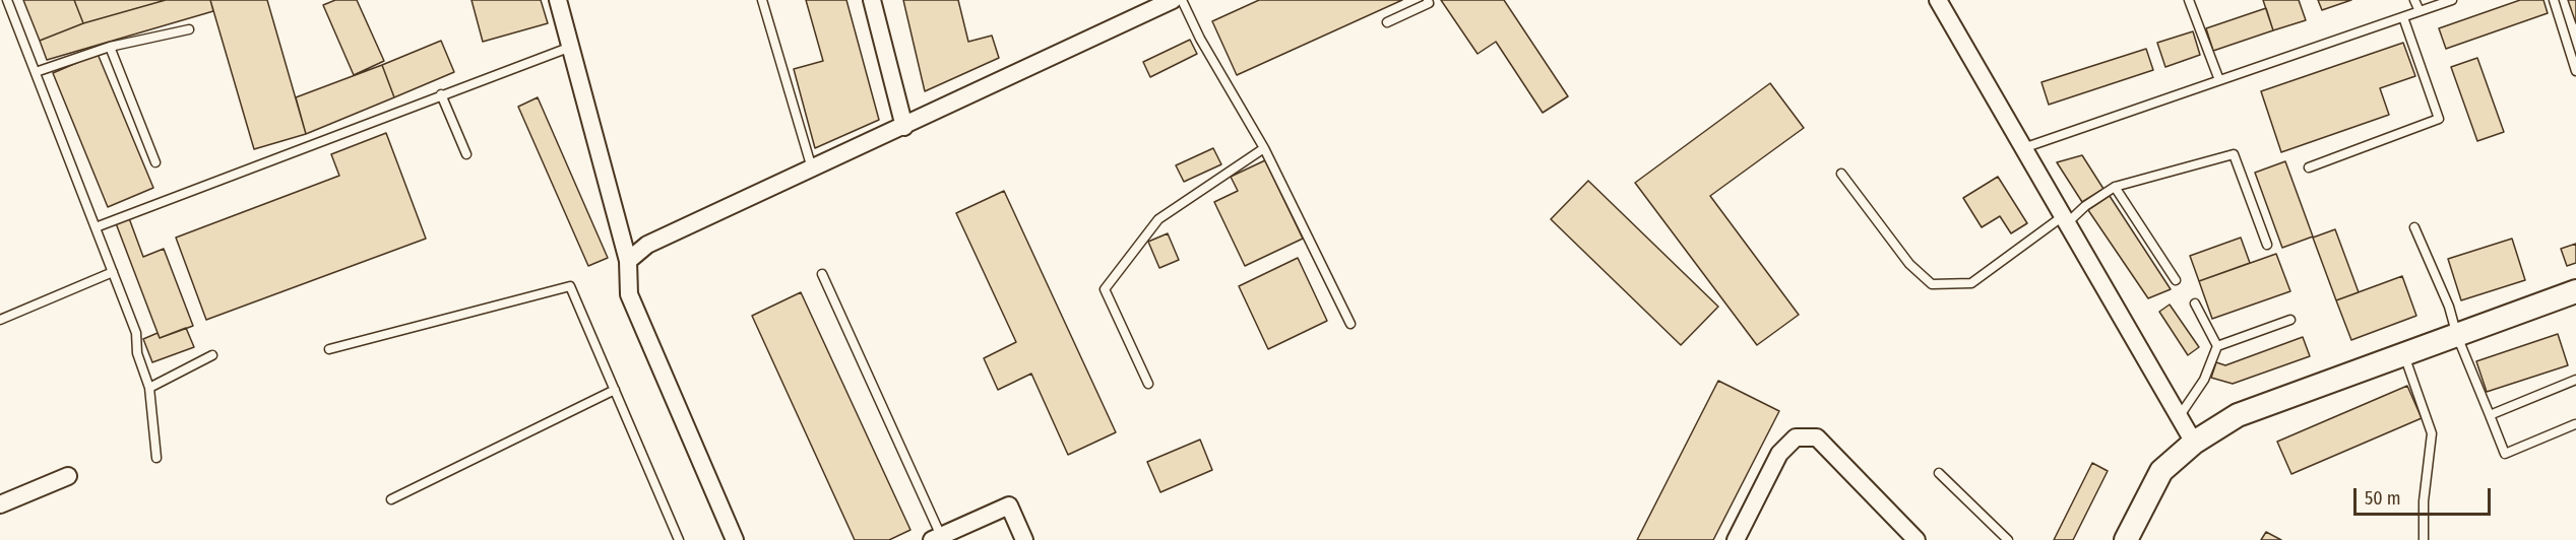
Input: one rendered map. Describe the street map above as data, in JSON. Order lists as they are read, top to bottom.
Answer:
{
  "scale_bar": "50 m"
}
